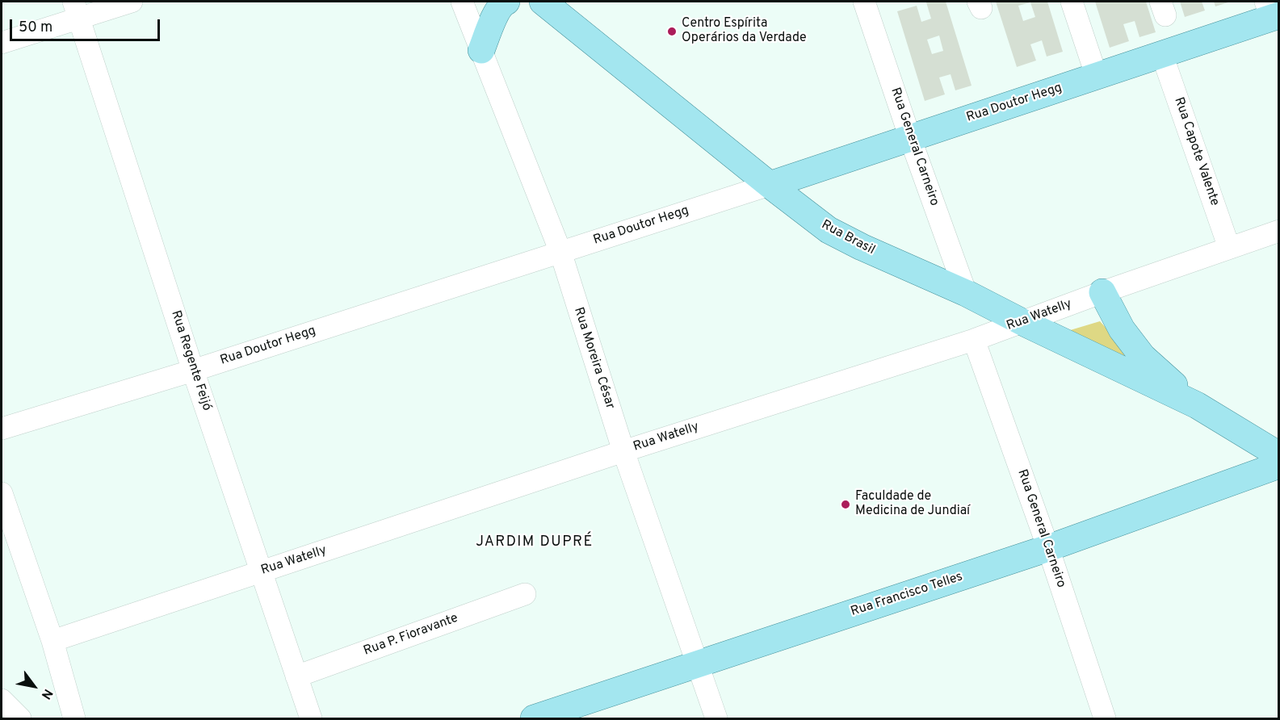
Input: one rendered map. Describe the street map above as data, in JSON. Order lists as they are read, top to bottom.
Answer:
{
  "streets": {
    "main road": ["Rua Doutor Hegg", "Rua Brasil", "Rua Francisco Telles"],
    "street": [
      "Rua General Carneiro",
      "Rua Capote Valente",
      "Rua Watelly",
      "Rua Moreira César",
      "Rua Regente Feijó",
      "Rua P. Fioravante"
    ]
  },
  "crossings": [
    ["Rua Doutor Hegg", "Rua General Carneiro"],
    ["Rua Doutor Hegg", "Rua Capote Valente"],
    ["Rua Doutor Hegg", "Rua Brasil"],
    ["Rua Doutor Hegg", "Rua Moreira César"],
    ["Rua Doutor Hegg", "Rua Regente Feijó"],
    ["Rua General Carneiro", "Rua Brasil"],
    ["Rua General Carneiro", "Rua Watelly"],
    ["Rua General Carneiro", "Rua Francisco Telles"],
    ["Rua Capote Valente", "Rua Watelly"],
    ["Rua Brasil", "Rua Watelly"],
    ["Rua Watelly", "Rua Moreira César"],
    ["Rua Watelly", "Rua Regente Feijó"],
    ["Rua Moreira César", "Rua Francisco Telles"],
    ["Rua Regente Feijó", "Rua P. Fioravante"]
  ],
  "districts": ["JARDIM DUPRÉ"],
  "places": ["Centro Espírita Operários da Verdade", "Faculdade de Medicina de Jundiaí"],
  "scale_bar": "50 m",
  "north": "bottom right"
}
